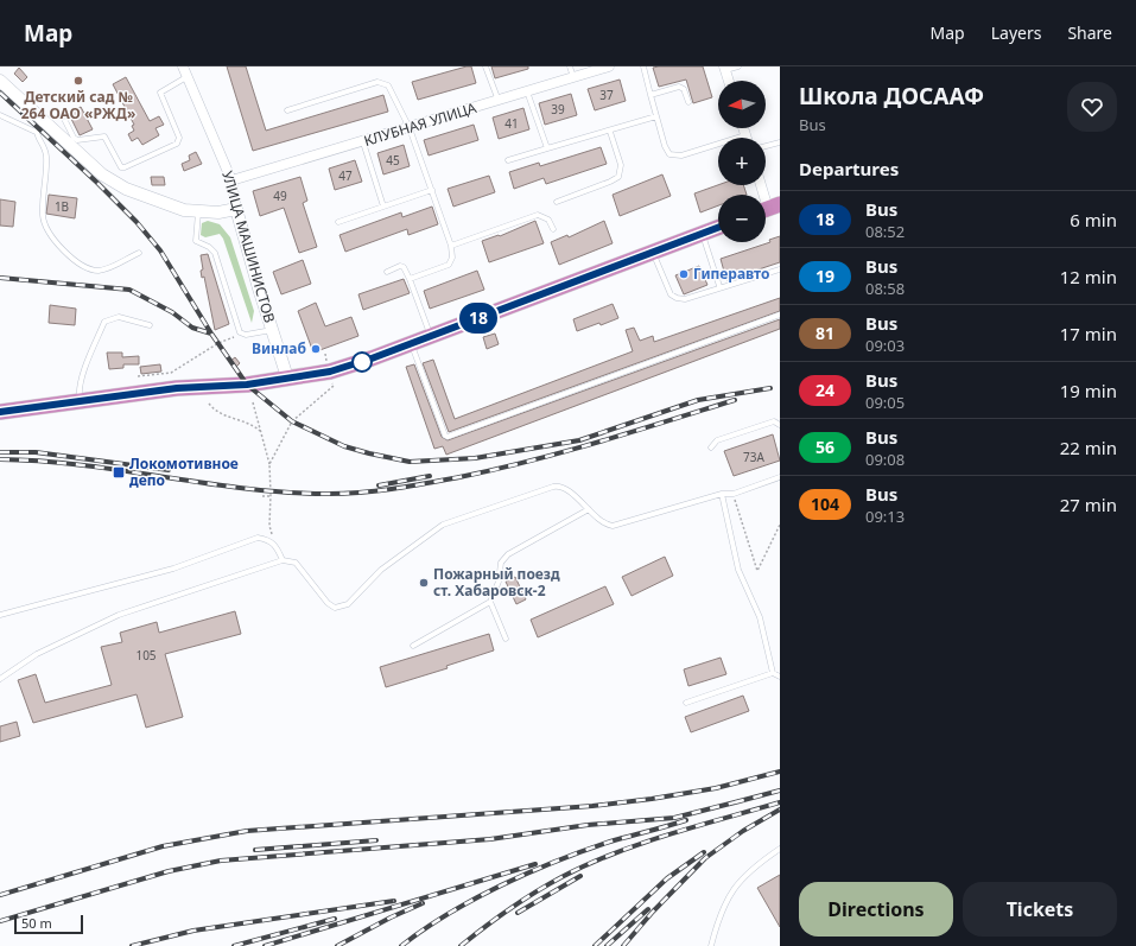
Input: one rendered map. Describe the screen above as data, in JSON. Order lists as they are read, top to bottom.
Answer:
{
  "streets": {
    "street": ["КЛУБНАЯ УЛИЦА", "УЛИЦА МАШИНИСТОВ"]
  },
  "crossings": [
    ["КЛУБНАЯ УЛИЦА", "УЛИЦА МАШИНИСТОВ"]
  ],
  "places": {
    "other": [
      "Детский сад № 264 ОАО «РЖД»",
      "Гиперавто",
      "Винлаб",
      "Пожарный поезд ст. Хабаровск-2"
    ],
    "transit": ["Локомотивное депо"]
  },
  "lines": ["bus line 18"],
  "house_numbers": [
    "37",
    "39",
    "41",
    "45",
    "47",
    "49",
    "1В",
    "73А",
    "105"
  ],
  "scale_bar": "50 m",
  "north": "left",
  "page": {
    "header": "Map",
    "nav": ["Map", "Layers", "Share"],
    "on_map": "18",
    "heading": [
      ["Школа ДОСААФ", "Bus"],
      "Departures"
    ],
    "map_buttons": ["+", "−"],
    "list": [
      {
        "mark": "18",
        "name": "Bus",
        "note": "08:52",
        "value": "6 min"
      },
      {
        "mark": "19",
        "name": "Bus",
        "note": "08:58",
        "value": "12 min"
      },
      {
        "mark": "81",
        "name": "Bus",
        "note": "09:03",
        "value": "17 min"
      },
      {
        "mark": "24",
        "name": "Bus",
        "note": "09:05",
        "value": "19 min"
      },
      {
        "mark": "56",
        "name": "Bus",
        "note": "09:08",
        "value": "22 min"
      },
      {
        "mark": "104",
        "name": "Bus",
        "note": "09:13",
        "value": "27 min"
      }
    ],
    "buttons": ["Directions", "Tickets"],
    "scale": "50 m"
  }
}
